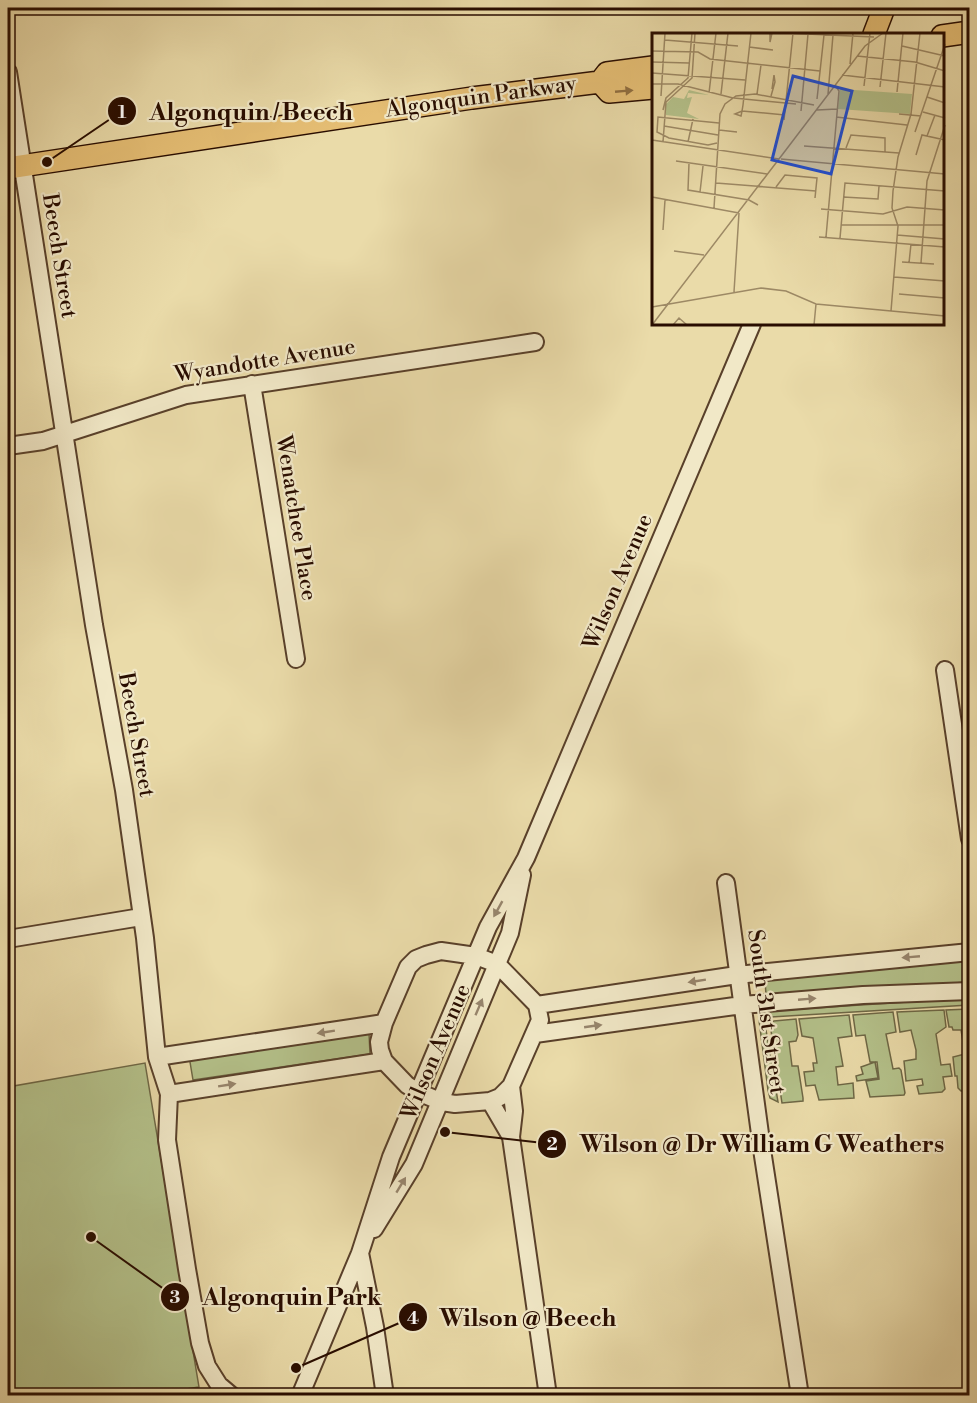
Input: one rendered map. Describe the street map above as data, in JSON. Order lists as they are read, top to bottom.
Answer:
{
  "streets": {
    "main road": ["Algonquin Parkway"],
    "street": [
      "Beech Street",
      "Wyandotte Avenue",
      "Wenatchee Place",
      "Wilson Avenue",
      "South 31st Street"
    ]
  },
  "crossings": [
    ["Algonquin Parkway", "Beech Street"],
    ["Beech Street", "Wyandotte Avenue"],
    ["Wyandotte Avenue", "Wenatchee Place"]
  ],
  "places": [
    "Algonquin / Beech",
    "Wilson @ Dr William G Weathers",
    "Algonquin Park",
    "Wilson @ Beech"
  ]
}
